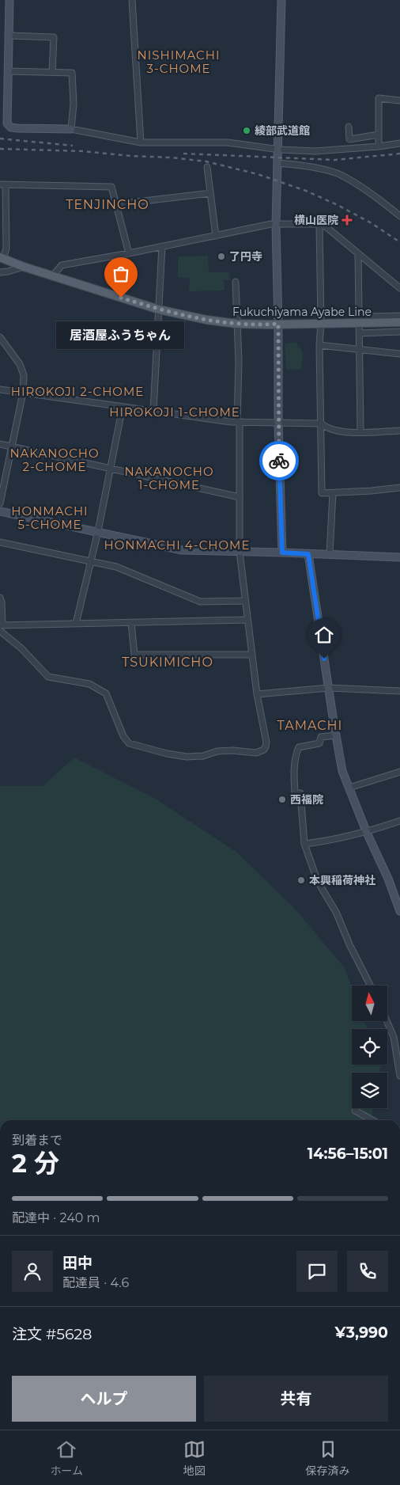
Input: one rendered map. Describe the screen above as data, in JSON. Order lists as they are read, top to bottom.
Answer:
{
  "streets": {
    "main road": ["Fukuchiyama Ayabe Line"]
  },
  "districts": [
    "NISHIMACHI 3-CHOME",
    "TENJINCHO",
    "HIROKOJI 2-CHOME",
    "HIROKOJI 1-CHOME",
    "NAKANOCHO 2-CHOME",
    "NAKANOCHO 1-CHOME",
    "HONMACHI 5-CHOME",
    "HONMACHI 4-CHOME",
    "TSUKIMICHO",
    "TAMACHI"
  ],
  "places": {
    "other": [
      "綾部武道館",
      "了円寺",
      "居酒屋ふうちゃん",
      "西福院",
      "本興稲荷神社"
    ],
    "health": ["横山医院"]
  },
  "north": "top",
  "page": {
    "bubble": "居酒屋ふうちゃん",
    "heading": ["2 分", "到着まで", "14:56–15:01"],
    "panel": [
      "田中",
      "配達員 · 4.6",
      "注文 #5628",
      "¥3,990"
    ],
    "bar": "配達中 · 240 m",
    "buttons": ["ヘルプ", "共有"],
    "tabs": ["ホーム", "地図", "保存済み"]
  }
}
